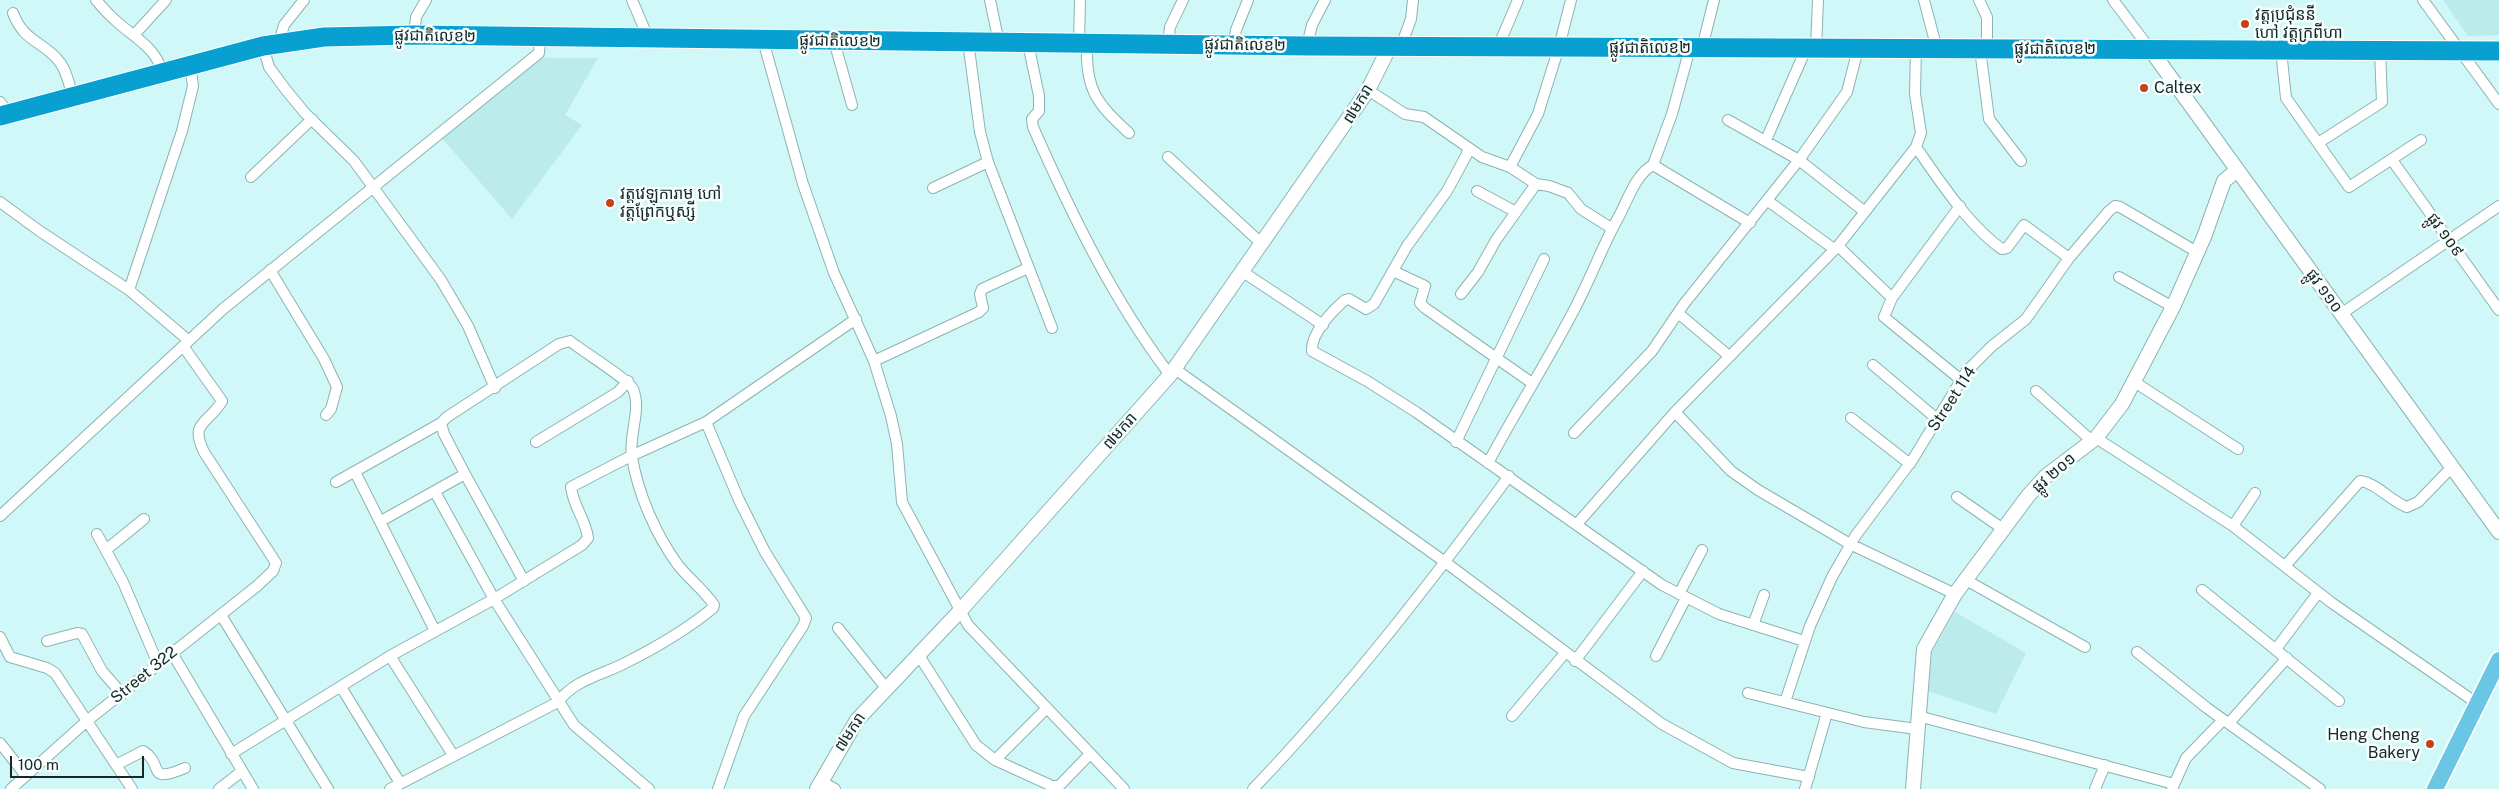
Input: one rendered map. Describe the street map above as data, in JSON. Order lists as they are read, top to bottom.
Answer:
{
  "streets": {
    "highway": ["ផ្លូវជាតិលេខ២"],
    "street": [
      "៧មករា",
      "ផ្លូវ ១០៩",
      "ផ្លូវ ១១០",
      "Street 114",
      "ផ្លូវ ២០១",
      "Street 322"
    ]
  },
  "crossings": [
    ["ផ្លូវជាតិលេខ២", "៧មករា"],
    ["ផ្លូវជាតិលេខ២", "ផ្លូវ ១១០"],
    ["ផ្លូវ ១១០", "ផ្លូវ ២០១"],
    ["Street 114", "ផ្លូវ ២០១"]
  ],
  "places": [
    "វត្តប្រជុំននី ហៅ វត្តក្រពីហា",
    "Caltex",
    "វត្តវេឡុការាម ហៅ វត្តព្រែកឬស្សី",
    "Heng Cheng Bakery"
  ],
  "scale_bar": "100 m"
}
